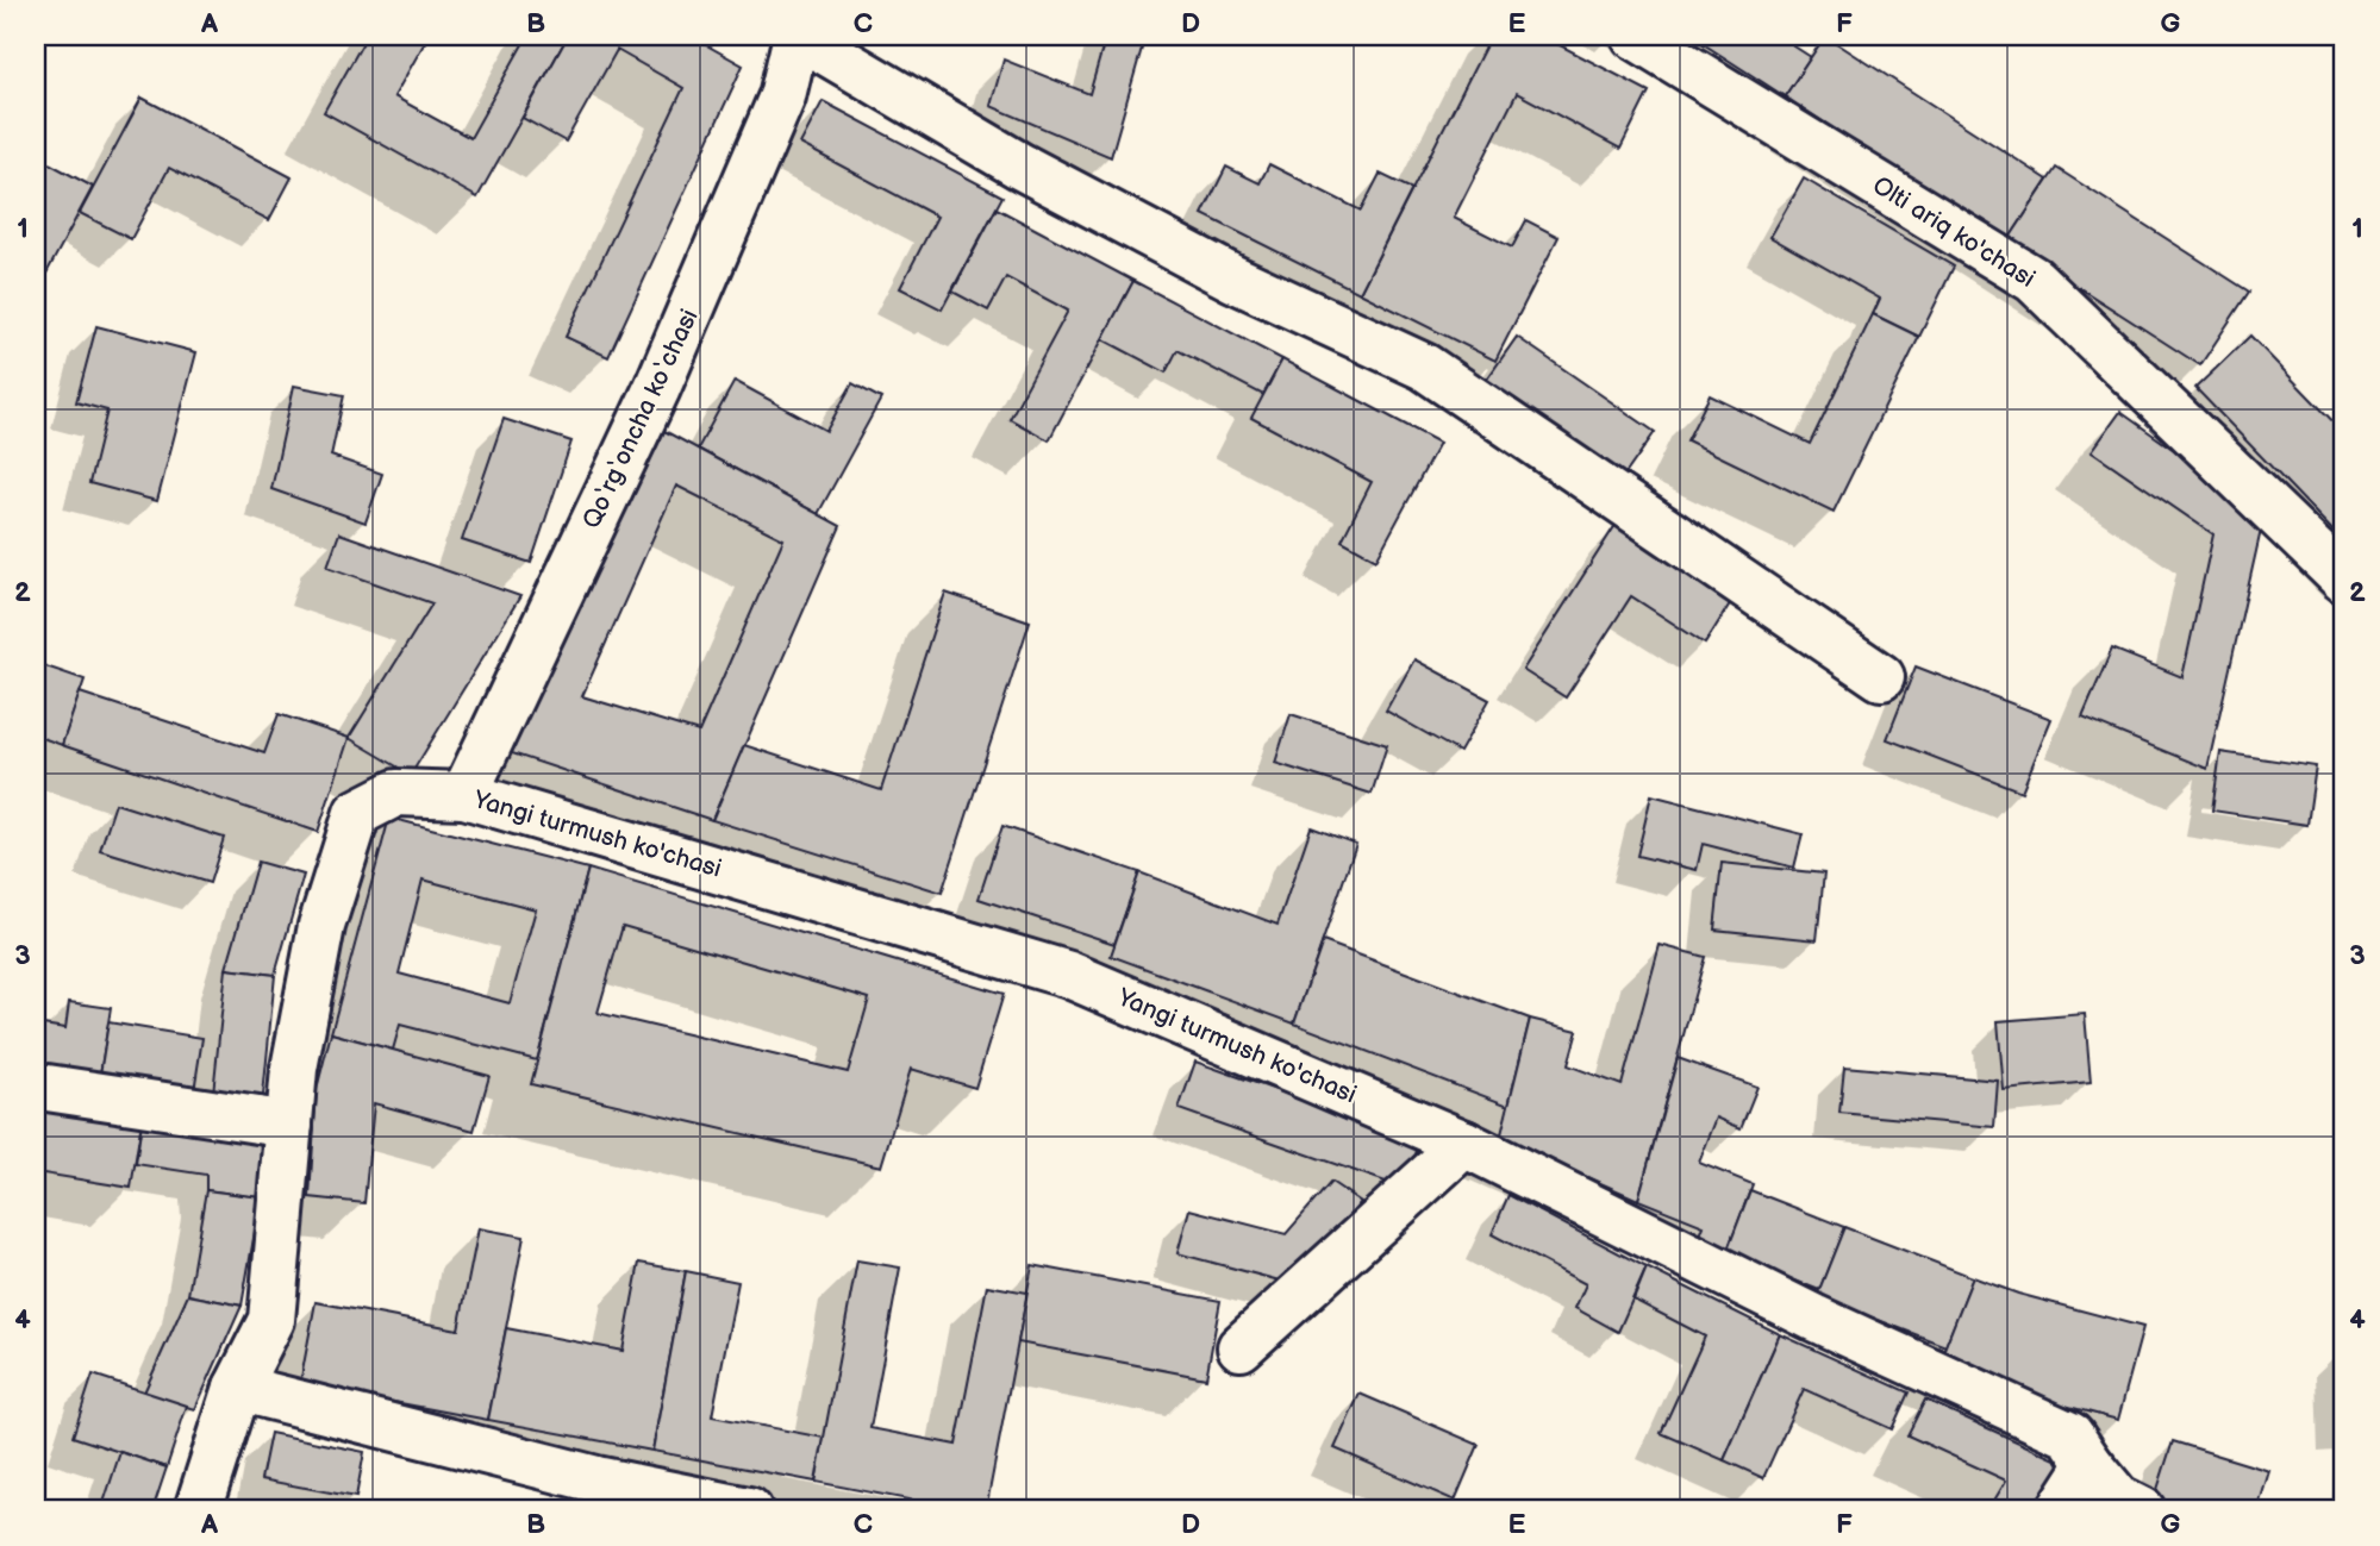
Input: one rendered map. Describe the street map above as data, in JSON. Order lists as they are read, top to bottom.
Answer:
{
  "streets": {
    "street": ["Olti ariq ko'chasi", "Qo‘rg‘oncha ko‘chasi", "Yangi turmush ko'chasi"]
  },
  "crossings": [
    ["Qo‘rg‘oncha ko‘chasi", "Yangi turmush ko'chasi"]
  ],
  "grid": {
    "columns": [
      "A",
      "B",
      "C",
      "D",
      "E",
      "F",
      "G"
    ],
    "rows": [
      "1",
      "2",
      "3",
      "4"
    ]
  }
}
